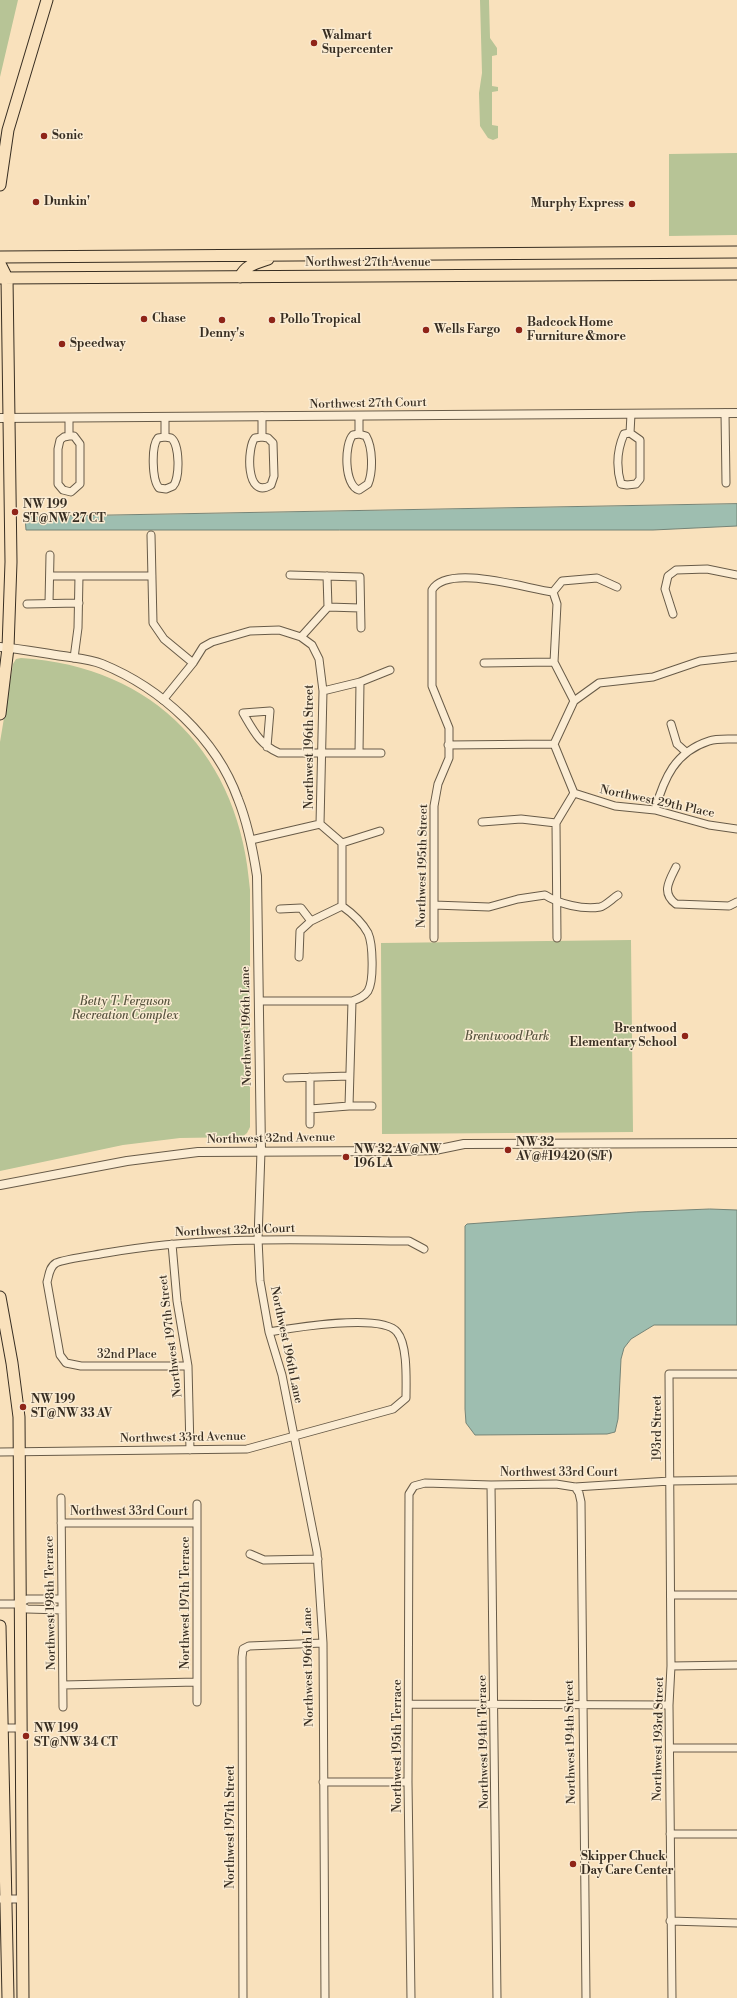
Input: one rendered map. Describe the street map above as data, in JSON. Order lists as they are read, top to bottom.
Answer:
{
  "streets": {
    "main road": ["Northwest 27th Avenue"],
    "street": [
      "Northwest 27th Court",
      "Northwest 196th Street",
      "Northwest 29th Place",
      "Northwest 195th Street",
      "Northwest 196th Lane",
      "Northwest 32nd Avenue",
      "Northwest 32nd Court",
      "Northwest 197th Street",
      "32nd Place",
      "193rd Street",
      "Northwest 33rd Avenue",
      "Northwest 33rd Court",
      "Northwest 198th Terrace",
      "Northwest 197th Terrace",
      "Northwest 193rd Street",
      "Northwest 194th Terrace",
      "Northwest 194th Street",
      "Northwest 195th Terrace"
    ]
  },
  "crossings": [
    ["Northwest 196th Lane", "Northwest 32nd Avenue"],
    ["Northwest 196th Lane", "Northwest 32nd Court"],
    ["Northwest 196th Lane", "Northwest 197th Street"],
    ["Northwest 196th Lane", "Northwest 33rd Avenue"],
    ["Northwest 32nd Court", "Northwest 197th Street"],
    ["Northwest 32nd Court", "32nd Place"],
    ["Northwest 197th Street", "32nd Place"],
    ["Northwest 197th Street", "Northwest 33rd Avenue"],
    ["193rd Street", "Northwest 33rd Court"],
    ["193rd Street", "Northwest 193rd Street"],
    ["Northwest 33rd Court", "Northwest 198th Terrace"],
    ["Northwest 33rd Court", "Northwest 197th Terrace"],
    ["Northwest 33rd Court", "Northwest 193rd Street"],
    ["Northwest 33rd Court", "Northwest 194th Terrace"],
    ["Northwest 33rd Court", "Northwest 194th Street"],
    ["Northwest 33rd Court", "Northwest 195th Terrace"]
  ],
  "parks": ["Betty T. Ferguson Recreation Complex", "Brentwood Park"],
  "places": [
    "Walmart Supercenter",
    "Sonic",
    "Dunkin'",
    "Murphy Express",
    "Chase",
    "Denny's",
    "Pollo Tropical",
    "Wells Fargo",
    "Badcock Home Furniture &more",
    "Speedway",
    "NW 199 ST@NW 27 CT",
    "Brentwood Elementary School",
    "NW 32 AV@#19420 (S/F)",
    "NW 32 AV@NW 196 LA",
    "NW 199 ST@NW 33 AV",
    "NW 199 ST@NW 34 CT",
    "Skipper Chuck Day Care Center"
  ]
}
